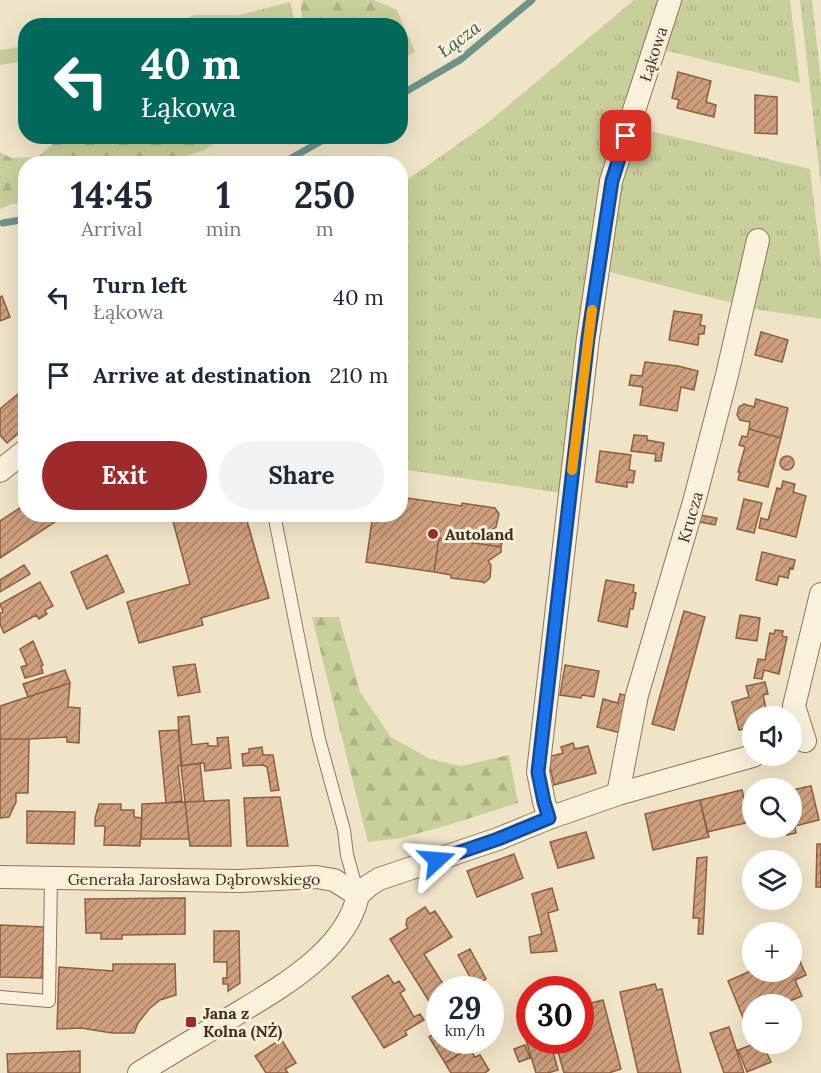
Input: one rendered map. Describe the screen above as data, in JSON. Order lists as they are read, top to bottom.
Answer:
{
  "streets": {
    "street": ["Łąkowa", "Krucza", "Generała Jarosława Dąbrowskiego"]
  },
  "water": ["Łącza"],
  "places": {
    "other": ["Autoland"],
    "transit": ["Jana z Kolna (NŻ)"]
  },
  "page": {
    "turn": ["40 m", "Łąkowa"],
    "eta": [
      "14:45",
      "Arrival",
      "1",
      "min",
      "250",
      "m"
    ],
    "list": [
      {
        "name": "Turn left",
        "note": "Łąkowa",
        "value": "40 m"
      },
      {
        "name": "Arrive at destination",
        "value": "210 m"
      }
    ],
    "buttons": ["Exit", "Share"],
    "map_buttons": ["+", "−"],
    "speed": "29 km/h",
    "limit": "30"
  }
}
